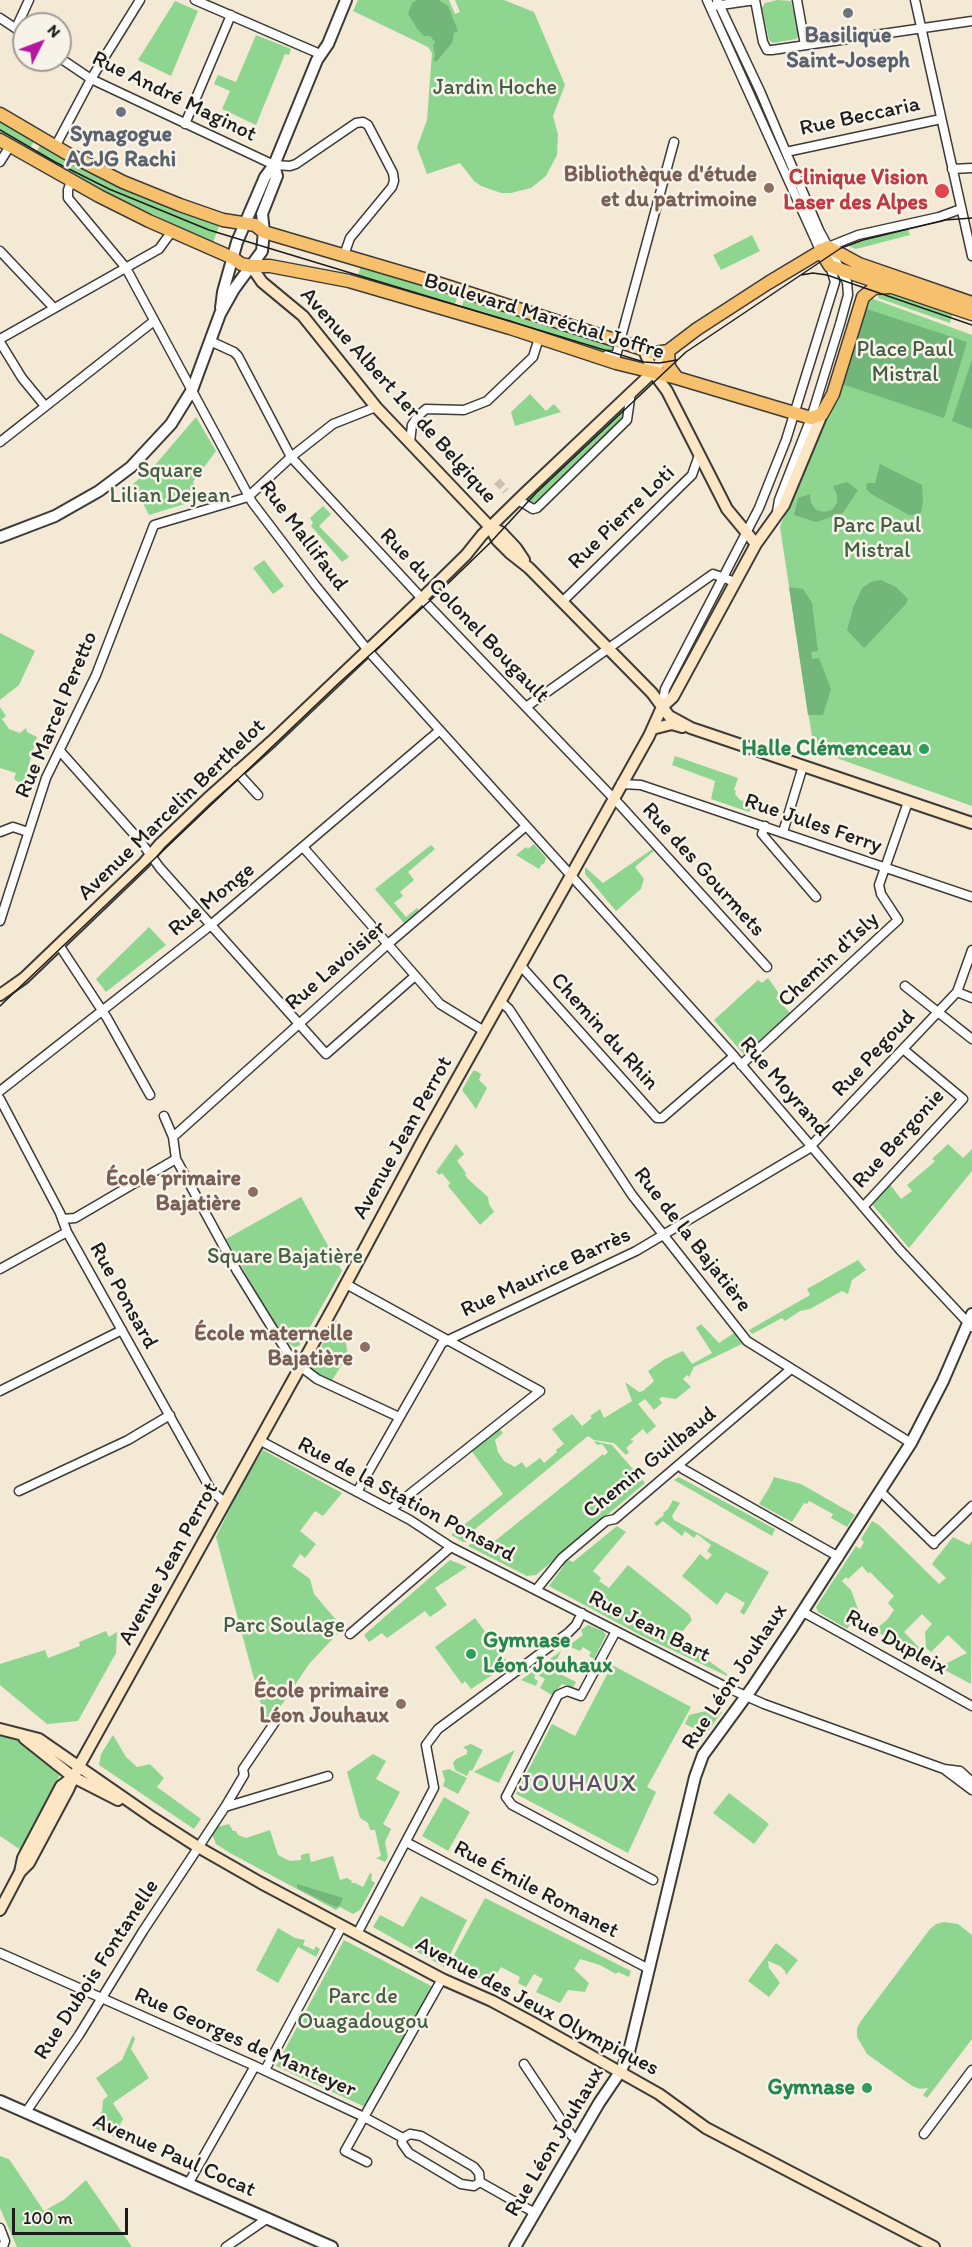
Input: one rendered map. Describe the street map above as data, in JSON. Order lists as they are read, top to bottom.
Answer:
{
  "streets": {
    "main road": [
      "Boulevard Maréchal Joffre",
      "Avenue Albert 1er de Belgique",
      "Avenue Marcelin Berthelot",
      "Avenue Jean Perrot",
      "Avenue des Jeux Olympiques"
    ],
    "street": [
      "Rue André Maginot",
      "Rue Beccaria",
      "Rue Pierre Loti",
      "Rue Mallifaud",
      "Rue du Colonel Bougault",
      "Rue Marcel Peretto",
      "Rue Jules Ferry",
      "Rue des Gourmets",
      "Rue Monge",
      "Chemin d'Isly",
      "Rue Lavoisier",
      "Chemin du Rhin",
      "Rue Pegoud",
      "Rue Moyrand",
      "Rue Bergonie",
      "Rue de la Bajatière",
      "Rue Maurice Barrès",
      "Rue Ponsard",
      "Chemin Guilbaud",
      "Rue de la Station Ponsard",
      "Rue Jean Bart",
      "Rue Dupleix",
      "Rue Léon Jouhaux",
      "Rue Émile Romanet",
      "Rue Dubois Fontanelle",
      "Rue Georges de Manteyer",
      "Avenue Paul Cocat"
    ]
  },
  "crossings": [
    ["Boulevard Maréchal Joffre", "Avenue Albert 1er de Belgique"],
    ["Boulevard Maréchal Joffre", "Avenue Marcelin Berthelot"],
    ["Avenue Albert 1er de Belgique", "Rue Pierre Loti"],
    ["Avenue Albert 1er de Belgique", "Avenue Marcelin Berthelot"],
    ["Avenue Albert 1er de Belgique", "Avenue Jean Perrot"],
    ["Rue Mallifaud", "Rue Marcel Peretto"],
    ["Rue Mallifaud", "Avenue Marcelin Berthelot"],
    ["Rue Mallifaud", "Rue Monge"],
    ["Rue Mallifaud", "Rue Lavoisier"],
    ["Rue Mallifaud", "Rue Moyrand"],
    ["Rue Mallifaud", "Avenue Jean Perrot"],
    ["Rue du Colonel Bougault", "Avenue Marcelin Berthelot"],
    ["Rue du Colonel Bougault", "Rue des Gourmets"],
    ["Rue du Colonel Bougault", "Avenue Jean Perrot"],
    ["Rue Jules Ferry", "Chemin d'Isly"],
    ["Rue Jules Ferry", "Avenue Jean Perrot"],
    ["Rue des Gourmets", "Avenue Jean Perrot"],
    ["Chemin d'Isly", "Rue Moyrand"],
    ["Chemin du Rhin", "Rue Moyrand"],
    ["Chemin du Rhin", "Avenue Jean Perrot"],
    ["Rue Pegoud", "Rue Moyrand"],
    ["Rue Pegoud", "Rue Bergonie"],
    ["Rue Pegoud", "Rue Maurice Barrès"],
    ["Rue Moyrand", "Avenue Jean Perrot"],
    ["Rue Moyrand", "Rue Bergonie"],
    ["Rue Moyrand", "Rue Maurice Barrès"],
    ["Rue Moyrand", "Rue Léon Jouhaux"],
    ["Avenue Jean Perrot", "Rue de la Bajatière"],
    ["Avenue Jean Perrot", "Rue Ponsard"],
    ["Avenue Jean Perrot", "Rue de la Station Ponsard"],
    ["Avenue Jean Perrot", "Avenue des Jeux Olympiques"],
    ["Rue de la Bajatière", "Rue Maurice Barrès"],
    ["Rue de la Bajatière", "Chemin Guilbaud"],
    ["Rue de la Bajatière", "Rue Léon Jouhaux"],
    ["Rue Maurice Barrès", "Rue de la Station Ponsard"],
    ["Chemin Guilbaud", "Rue de la Station Ponsard"],
    ["Chemin Guilbaud", "Rue Jean Bart"],
    ["Rue de la Station Ponsard", "Rue Jean Bart"],
    ["Rue Jean Bart", "Rue Léon Jouhaux"],
    ["Rue Dupleix", "Rue Léon Jouhaux"],
    ["Rue Léon Jouhaux", "Rue Émile Romanet"],
    ["Rue Léon Jouhaux", "Avenue des Jeux Olympiques"],
    ["Rue Dubois Fontanelle", "Avenue des Jeux Olympiques"],
    ["Rue Dubois Fontanelle", "Rue Georges de Manteyer"],
    ["Rue Dubois Fontanelle", "Avenue Paul Cocat"],
    ["Avenue des Jeux Olympiques", "Rue Georges de Manteyer"]
  ],
  "districts": ["JOUHAUX"],
  "parks": [
    "Jardin Hoche",
    "Place Paul Mistral",
    "Square Lilian Dejean",
    "Parc Paul Mistral",
    "Square Bajatière",
    "Parc Soulage",
    "Parc de Ouagadougou"
  ],
  "places": [
    "Basilique Saint-Joseph",
    "Synagogue ACJG Rachi",
    "Bibliothèque d'étude et du patrimoine",
    "Clinique Vision Laser des Alpes",
    "Halle Clémenceau",
    "École primaire Bajatière",
    "École maternelle Bajatière",
    "Gymnase Léon Jouhaux",
    "École primaire Léon Jouhaux",
    "Gymnase"
  ],
  "scale_bar": "100 m",
  "north": "top right"
}
